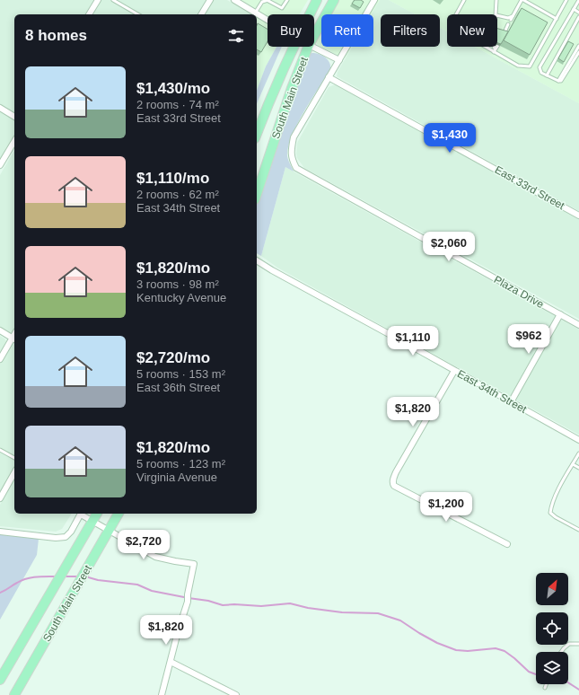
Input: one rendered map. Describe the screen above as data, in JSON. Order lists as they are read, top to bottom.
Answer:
{
  "streets": {
    "main road": ["South Main Street"],
    "street": ["East 33rd Street", "Plaza Drive", "East 34th Street"]
  },
  "crossings": [
    ["East 33rd Street", "Plaza Drive"]
  ],
  "north": "top right",
  "page": {
    "chip": [
      "Buy",
      "Rent",
      "Filters",
      "New"
    ],
    "heading": "8 homes",
    "list": [
      {
        "name": "$1,430/mo",
        "note": "2 rooms · 74 m² · East 33rd Street"
      },
      {
        "name": "$1,110/mo",
        "note": "2 rooms · 62 m² · East 34th Street"
      },
      {
        "name": "$1,820/mo",
        "note": "3 rooms · 98 m² · Kentucky Avenue"
      },
      {
        "name": "$2,720/mo",
        "note": "5 rooms · 153 m² · East 36th Street"
      },
      {
        "name": "$1,820/mo",
        "note": "5 rooms · 123 m² · Virginia Avenue"
      }
    ],
    "price": [
      "$1,430",
      "$2,060",
      "$962",
      "$1,110",
      "$1,820",
      "$1,200",
      "$2,720",
      "$1,820"
    ]
  }
}
